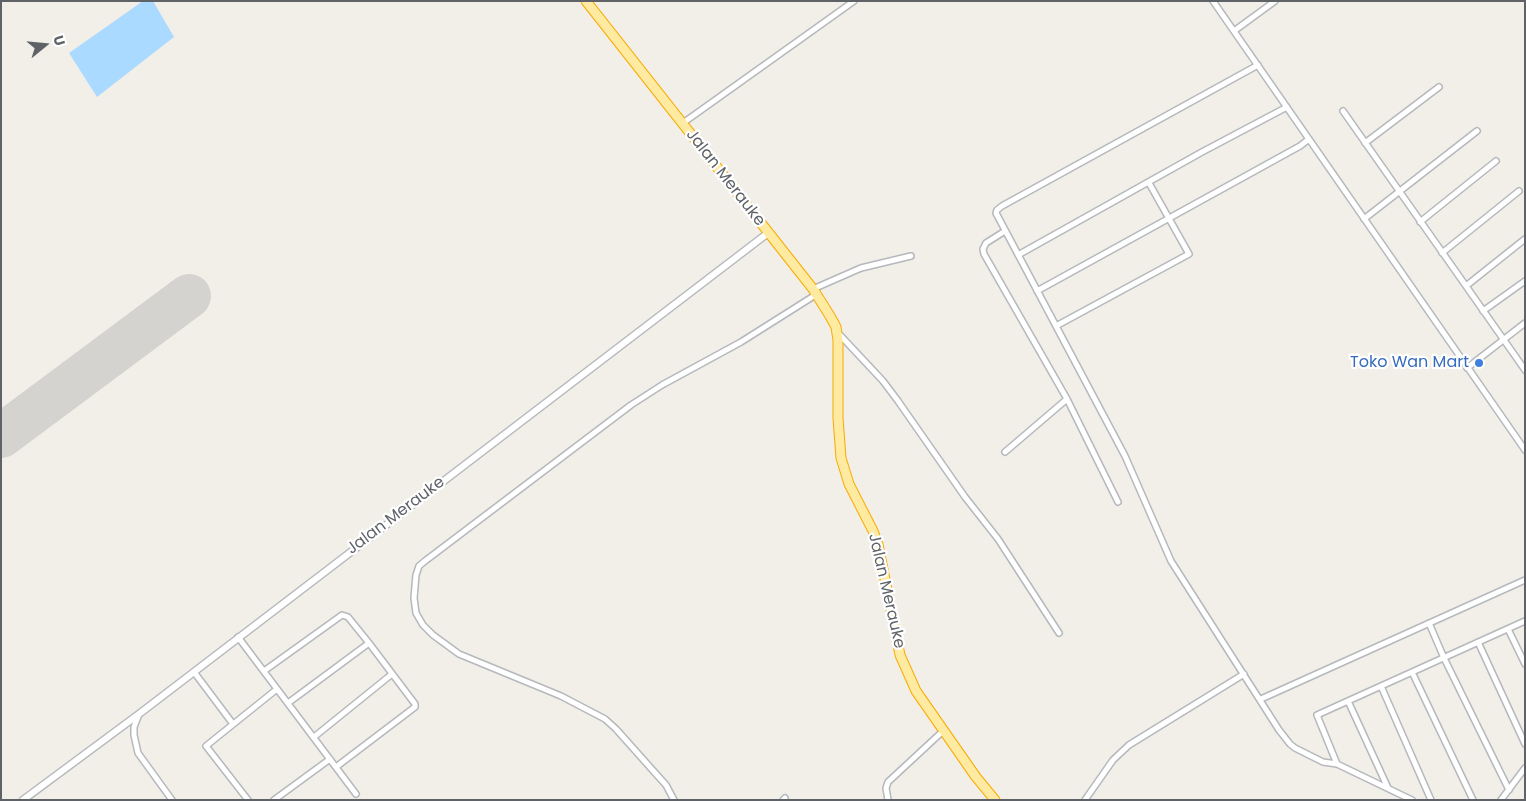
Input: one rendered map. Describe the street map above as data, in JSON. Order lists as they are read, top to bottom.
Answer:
{
  "streets": {
    "highway": ["Jalan Merauke"]
  },
  "places": ["Toko Wan Mart"],
  "north": "right"
}
